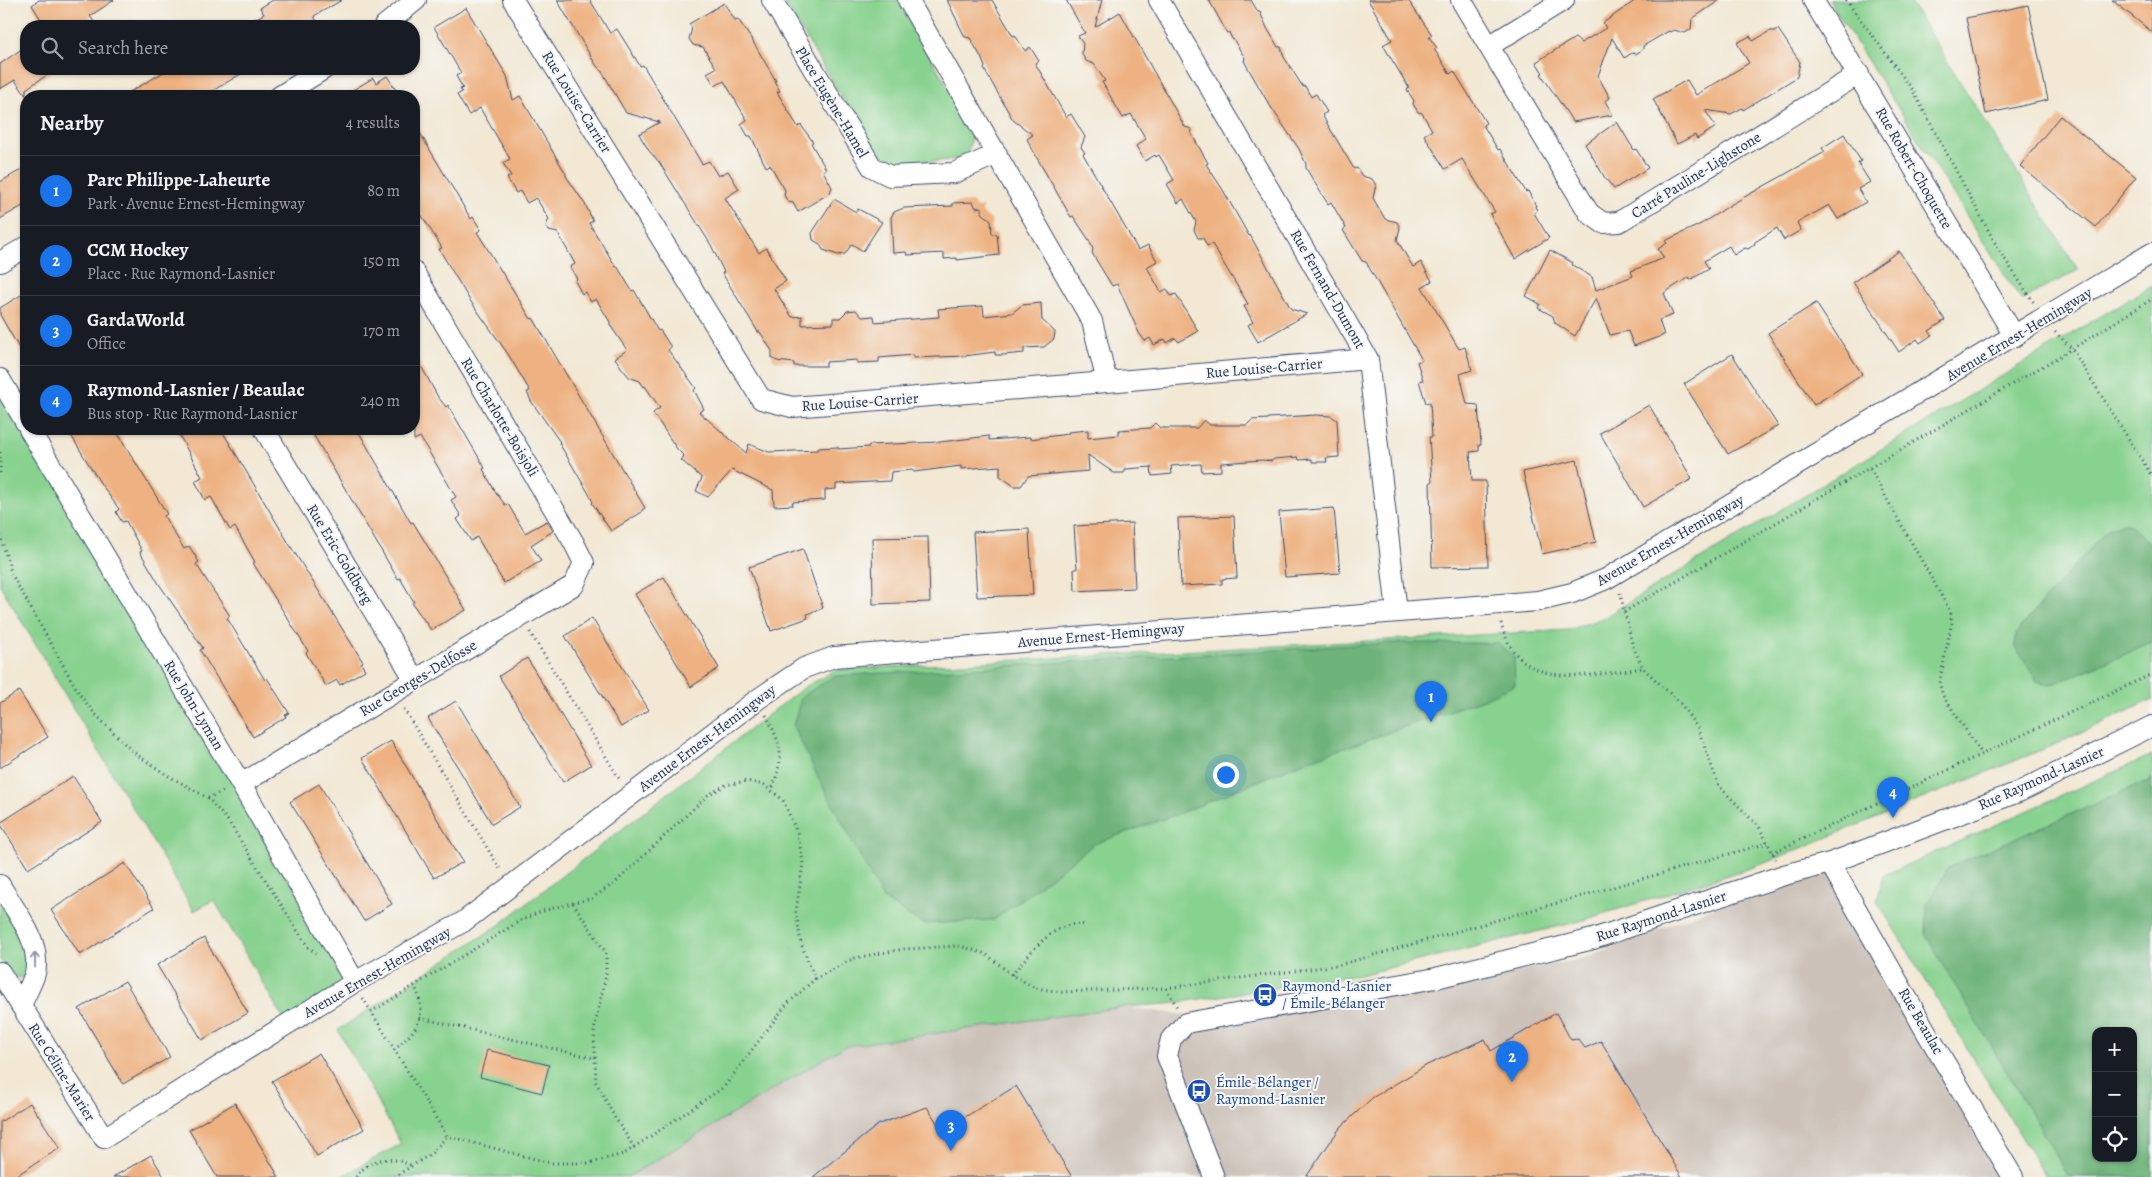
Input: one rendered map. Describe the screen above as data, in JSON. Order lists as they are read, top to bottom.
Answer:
{
  "streets": {
    "street": [
      "Rue Louise-Carrier",
      "Place Eugène-Hamel",
      "Rue Robert-Choquette",
      "Carré Pauline-Lighstone",
      "Rue Fernand-Dumont",
      "Avenue Ernest-Hemingway",
      "Rue Charlotte-Boisjoli",
      "Rue Eric-Goldberg",
      "Rue Georges-Delfosse",
      "Rue John-Lyman",
      "Rue Raymond-Lasnier",
      "Rue Beaulac",
      "Rue Céline-Marier"
    ]
  },
  "crossings": [
    ["Rue Louise-Carrier", "Rue Fernand-Dumont"],
    ["Rue Robert-Choquette", "Carré Pauline-Lighstone"],
    ["Rue Robert-Choquette", "Avenue Ernest-Hemingway"],
    ["Rue Fernand-Dumont", "Avenue Ernest-Hemingway"],
    ["Avenue Ernest-Hemingway", "Rue John-Lyman"],
    ["Avenue Ernest-Hemingway", "Rue Céline-Marier"],
    ["Rue Charlotte-Boisjoli", "Rue Georges-Delfosse"],
    ["Rue Eric-Goldberg", "Rue Georges-Delfosse"],
    ["Rue Georges-Delfosse", "Rue John-Lyman"],
    ["Rue Raymond-Lasnier", "Rue Beaulac"]
  ],
  "places": {
    "bus stop": ["Raymond-Lasnier / Émile-Bélanger", "Émile-Bélanger / Raymond-Lasnier"]
  },
  "page": {
    "search": "Search here",
    "heading": ["Nearby", "4 results"],
    "list": [
      {
        "mark": "1",
        "name": "Parc Philippe-Laheurte",
        "note": "Park · Avenue Ernest-Hemingway",
        "value": "80 m"
      },
      {
        "mark": "2",
        "name": "CCM Hockey",
        "note": "Place · Rue Raymond-Lasnier",
        "value": "150 m"
      },
      {
        "mark": "3",
        "name": "GardaWorld",
        "note": "Office",
        "value": "170 m"
      },
      {
        "mark": "4",
        "name": "Raymond-Lasnier / Beaulac",
        "note": "Bus stop · Rue Raymond-Lasnier",
        "value": "240 m"
      }
    ],
    "pins": [
      "1",
      "4",
      "2",
      "3"
    ],
    "map_buttons": ["+", "−"]
  }
}
